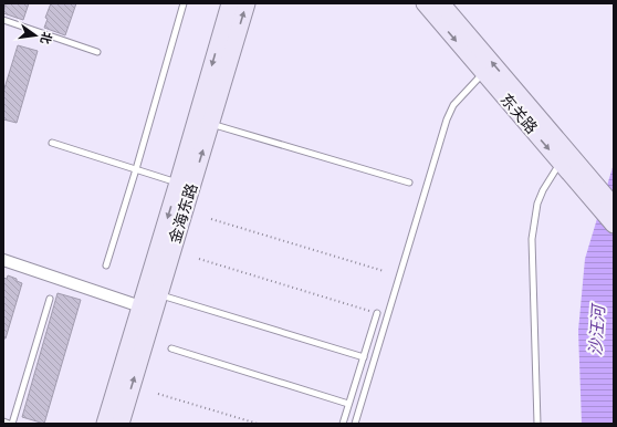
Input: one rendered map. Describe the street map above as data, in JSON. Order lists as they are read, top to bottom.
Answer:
{
  "streets": {
    "main road": ["东关路", "金海东路"]
  },
  "water": ["沙汪河"],
  "north": "right"
}
